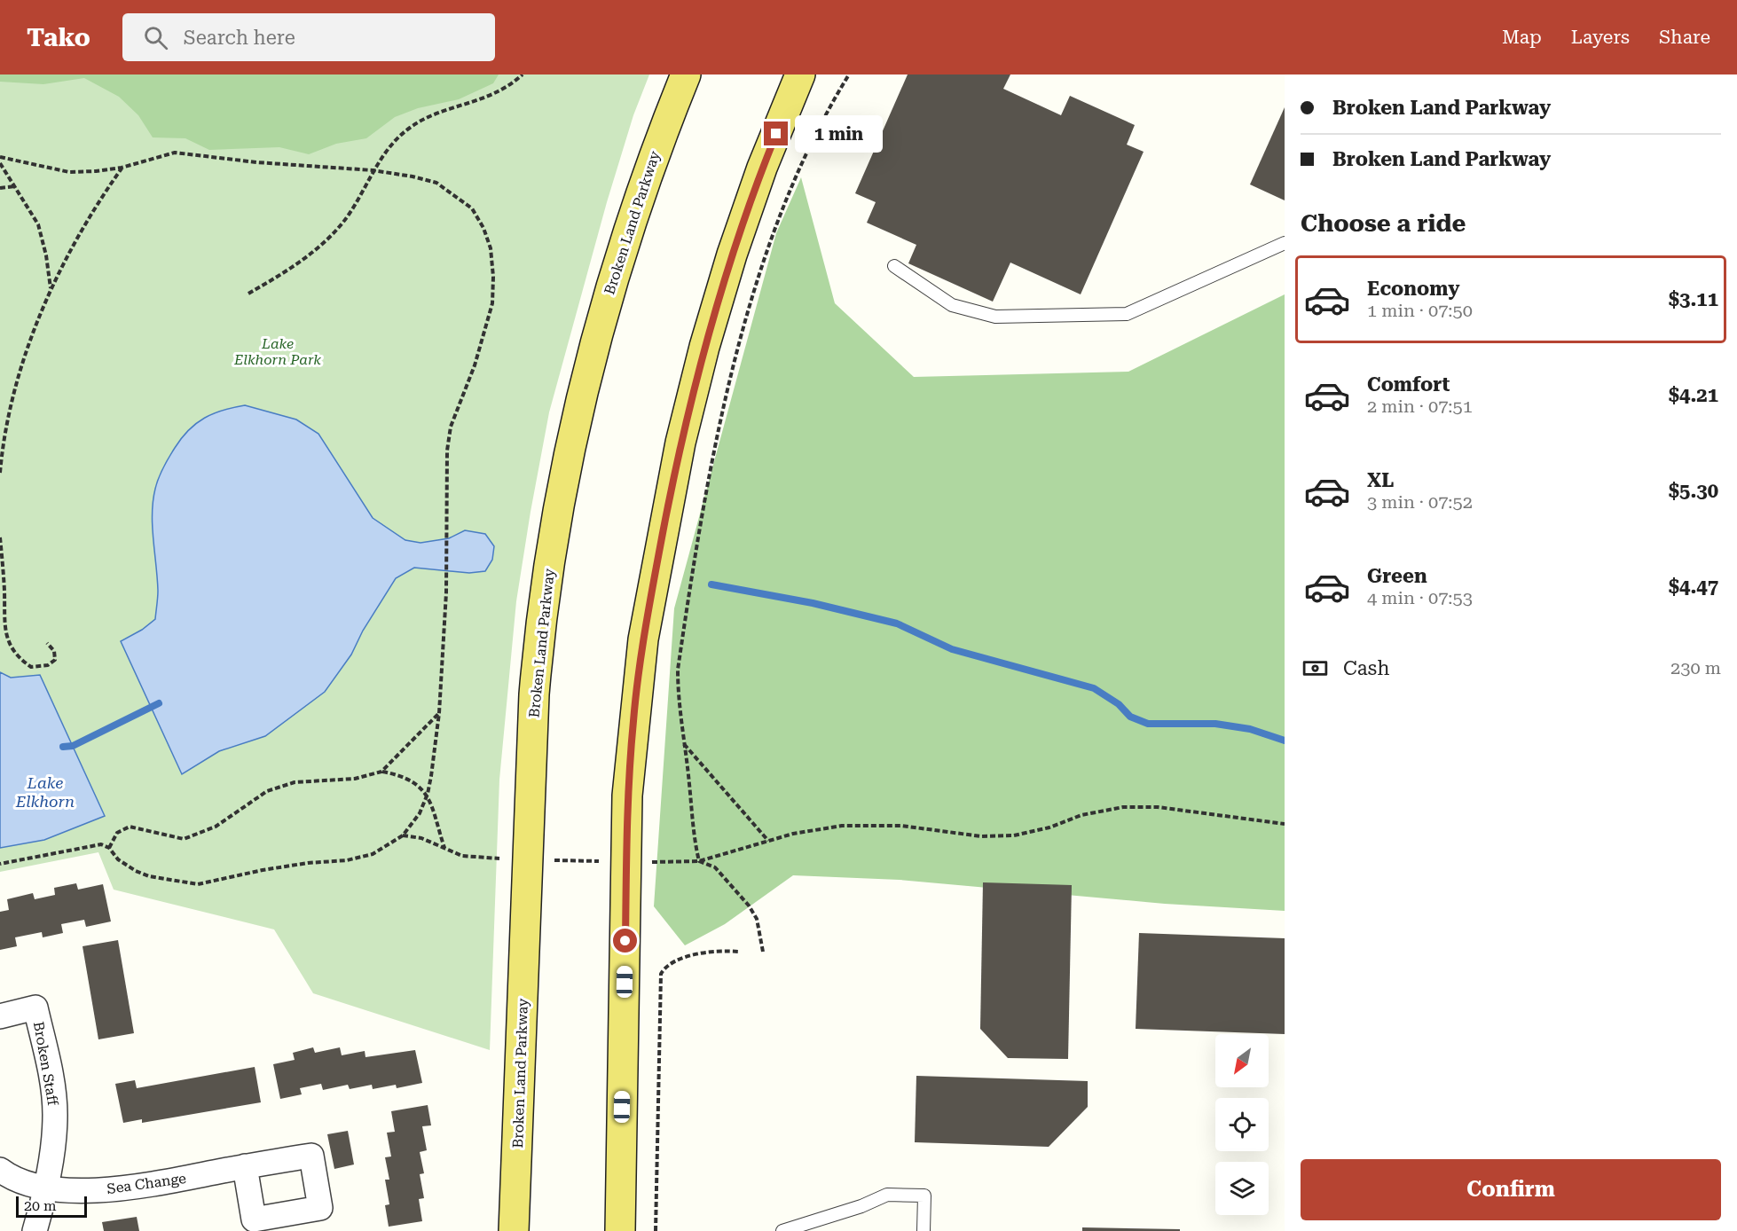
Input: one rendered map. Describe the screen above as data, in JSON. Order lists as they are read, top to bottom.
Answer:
{
  "streets": {
    "main road": ["Broken Land Parkway"],
    "street": ["Broken Staff", "Sea Change"]
  },
  "crossings": [
    ["Broken Staff", "Sea Change"]
  ],
  "water": ["Lake Elkhorn"],
  "parks": ["Lake Elkhorn Park"],
  "scale_bar": "20 m",
  "north": "bottom left",
  "page": {
    "header": "Tako",
    "search": "Search here",
    "nav": ["Map", "Layers", "Share"],
    "banner": ["Broken Land Parkway", "Broken Land Parkway"],
    "bubble": "1 min",
    "heading": "Choose a ride",
    "list": [
      {
        "name": "Economy",
        "note": "1 min · 07:50",
        "value": "$3.11"
      },
      {
        "name": "Comfort",
        "note": "2 min · 07:51",
        "value": "$4.21"
      },
      {
        "name": "XL",
        "note": "3 min · 07:52",
        "value": "$5.30"
      },
      {
        "name": "Green",
        "note": "4 min · 07:53",
        "value": "$4.47"
      }
    ],
    "pay": ["Cash", "230 m"],
    "buttons": "Confirm",
    "scale": "20 m"
  }
}
